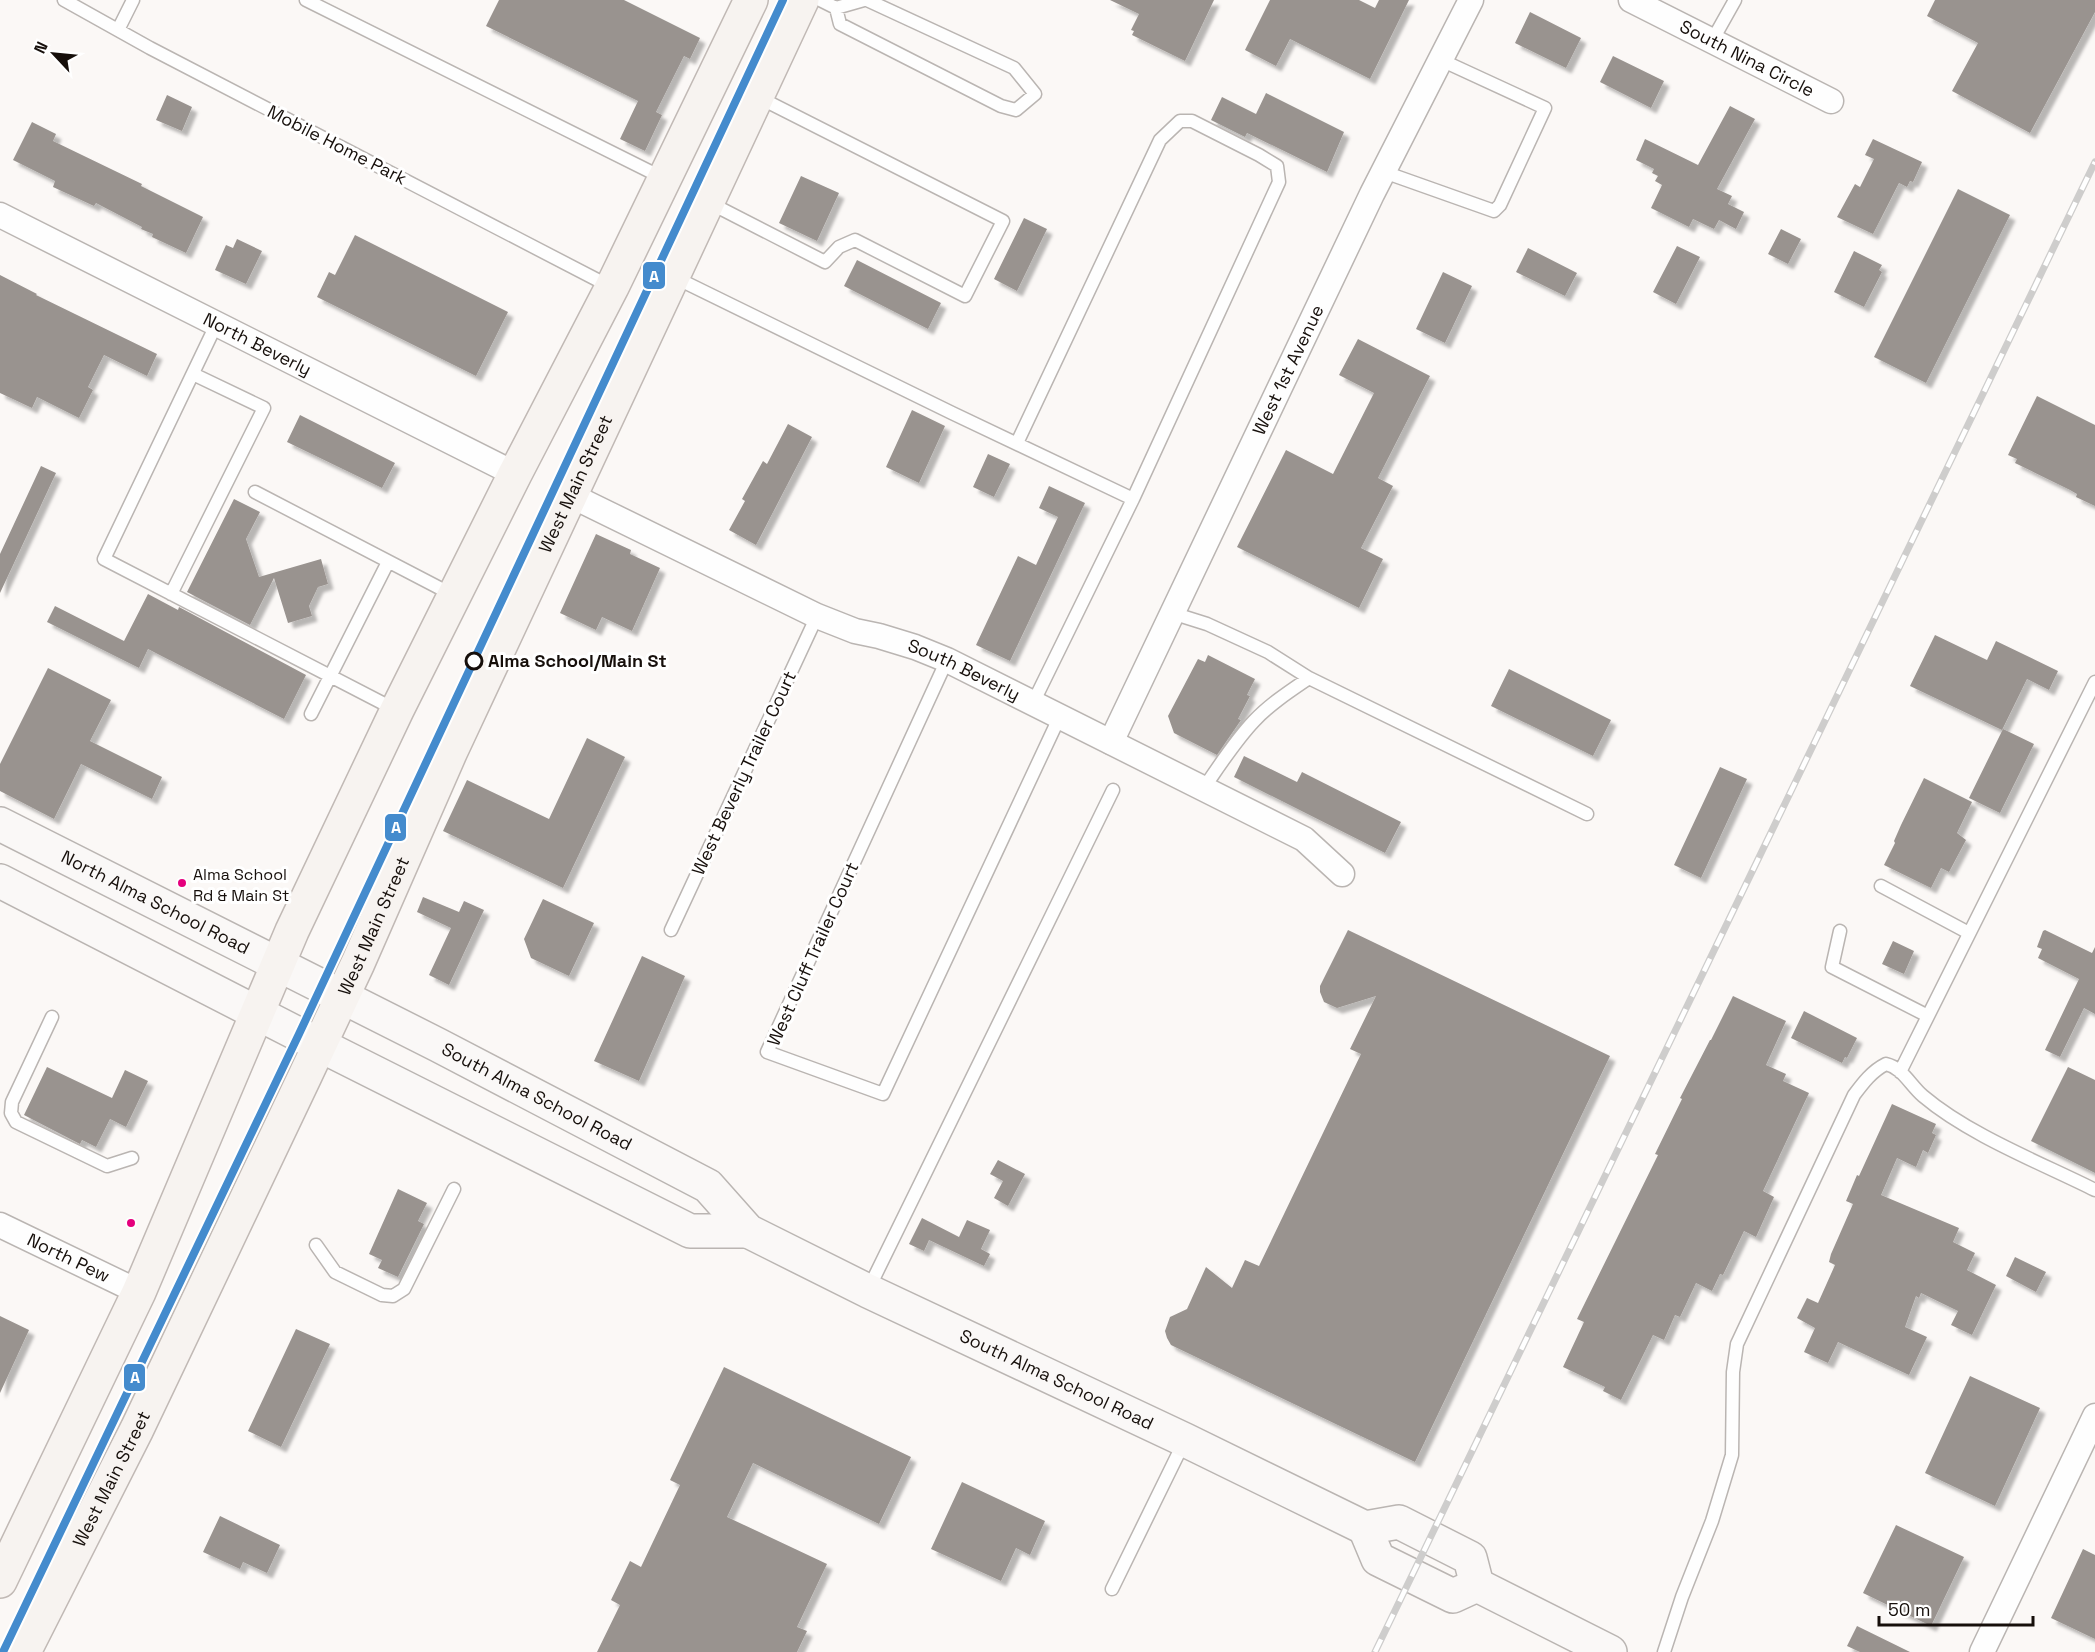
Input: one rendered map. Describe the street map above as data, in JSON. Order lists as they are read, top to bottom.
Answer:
{
  "streets": {
    "main road": ["West Main Street", "North Alma School Road", "South Alma School Road"],
    "street": [
      "South Nina Circle",
      "North Beverly",
      "West 1st Avenue",
      "South Beverly",
      "North Pew"
    ],
    "lane": ["Mobile Home Park", "West Beverly Trailer Court", "West Cluff Trailer Court"]
  },
  "crossings": [
    ["West 1st Avenue", "South Beverly"],
    ["West Main Street", "South Beverly"],
    ["West Main Street", "South Alma School Road"],
    ["South Beverly", "West Beverly Trailer Court"],
    ["South Beverly", "West Cluff Trailer Court"],
    ["North Alma School Road", "South Alma School Road"]
  ],
  "places": ["Alma School/Main St", "Alma School Rd & Main St"],
  "lines": ["transit line A"],
  "scale_bar": "50 m",
  "north": "top left"
}
